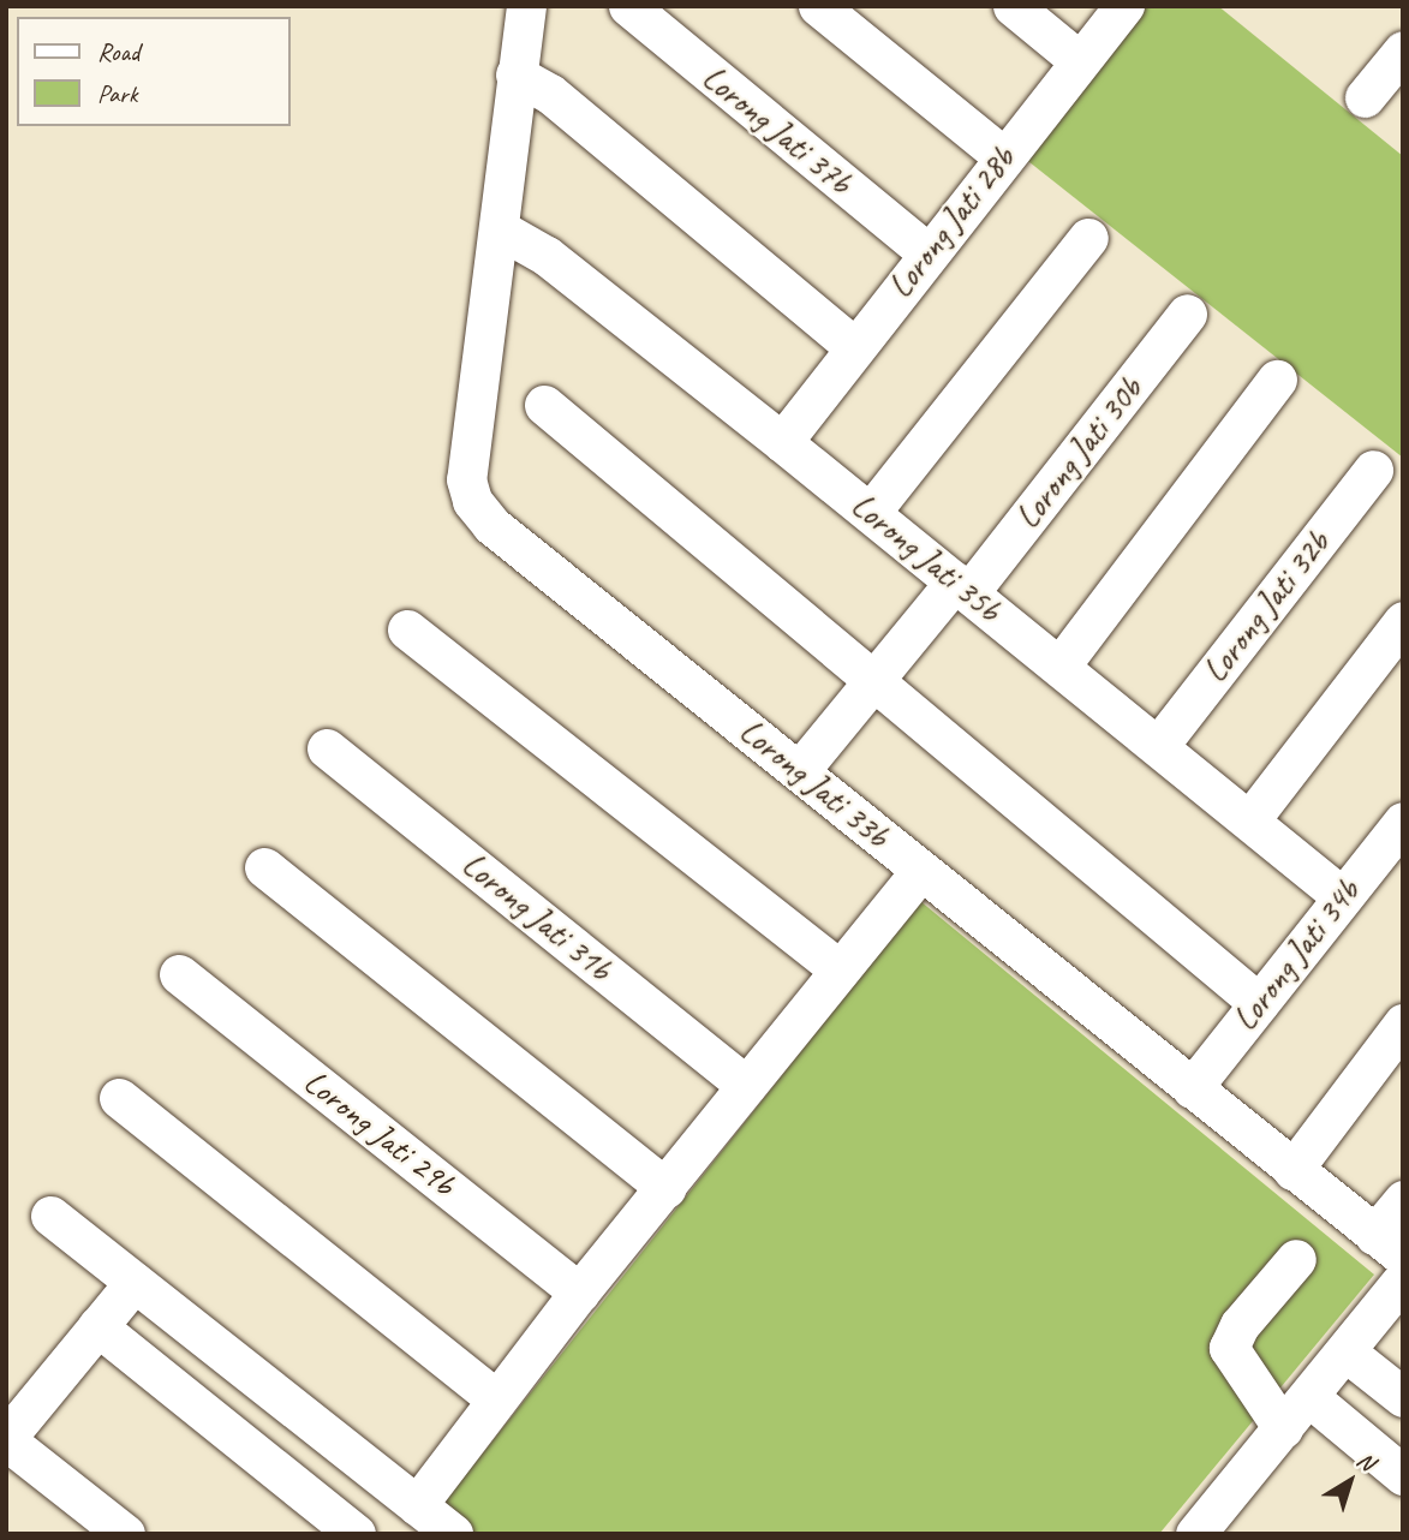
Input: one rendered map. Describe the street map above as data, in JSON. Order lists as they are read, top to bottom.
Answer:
{
  "streets": {
    "street": [
      "Lorong Jati 37b",
      "Lorong Jati 28b",
      "Lorong Jati 30b",
      "Lorong Jati 35b",
      "Lorong Jati 32b",
      "Lorong Jati 33b",
      "Lorong Jati 31b",
      "Lorong Jati 34b",
      "Lorong Jati 29b"
    ]
  },
  "crossings": [
    ["Lorong Jati 37b", "Lorong Jati 28b"],
    ["Lorong Jati 28b", "Lorong Jati 35b"],
    ["Lorong Jati 30b", "Lorong Jati 35b"],
    ["Lorong Jati 30b", "Lorong Jati 33b"],
    ["Lorong Jati 35b", "Lorong Jati 32b"],
    ["Lorong Jati 35b", "Lorong Jati 33b"],
    ["Lorong Jati 35b", "Lorong Jati 34b"],
    ["Lorong Jati 33b", "Lorong Jati 34b"]
  ],
  "legend": ["Road", "Park"],
  "north": "top right"
}
